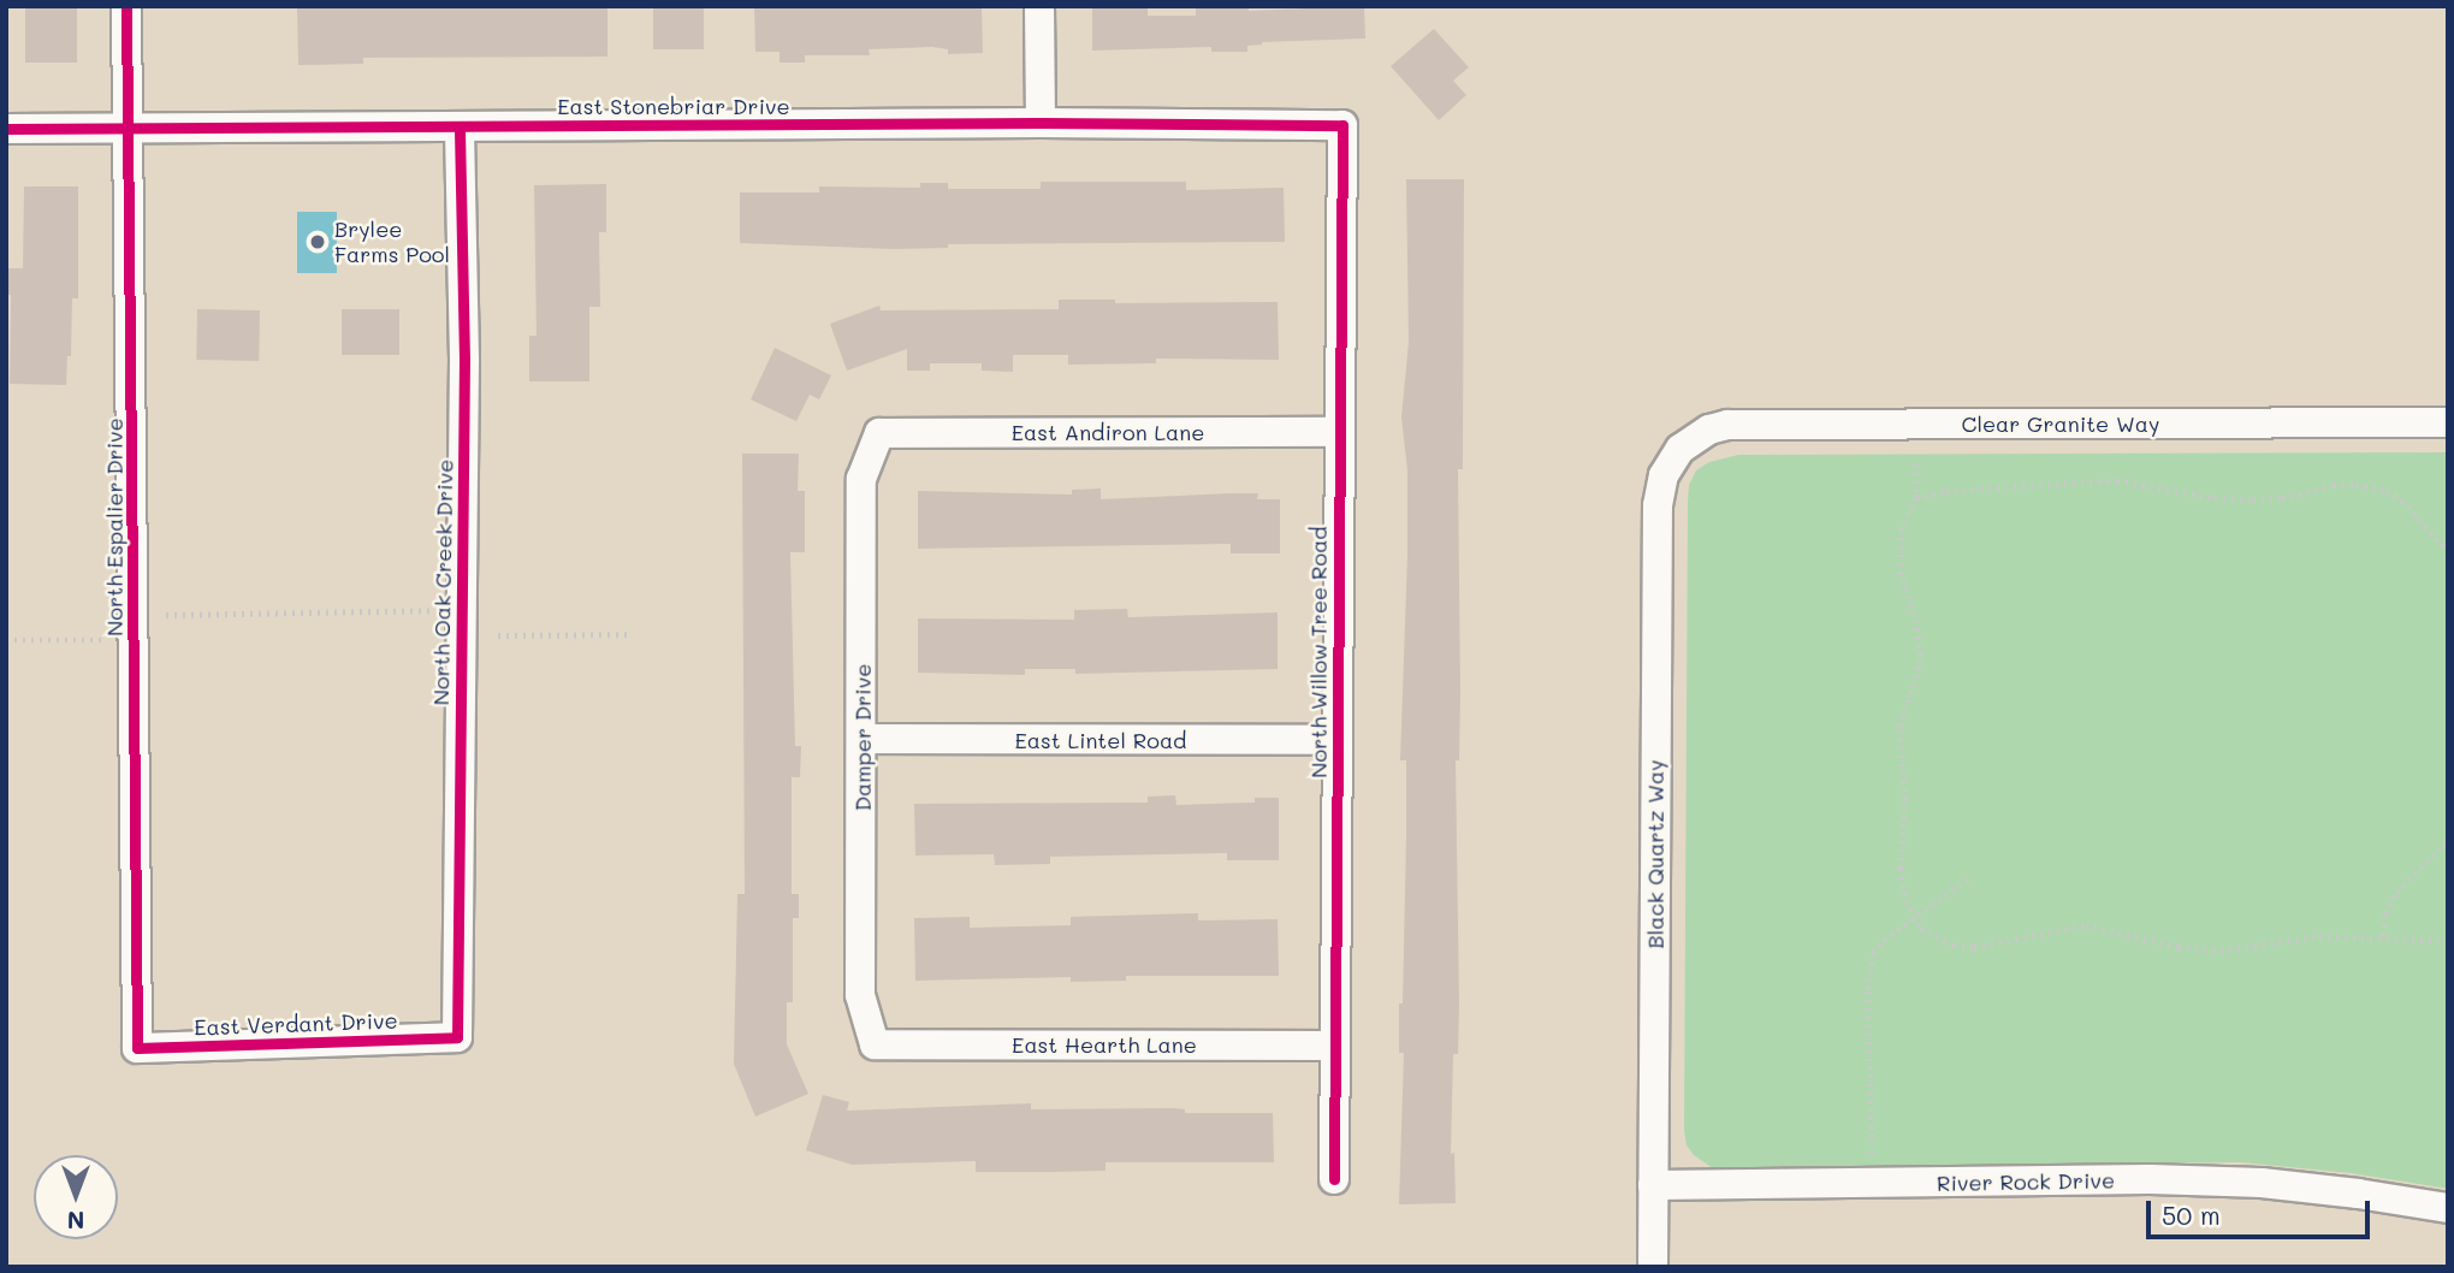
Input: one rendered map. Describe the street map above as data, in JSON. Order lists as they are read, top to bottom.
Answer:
{
  "streets": {
    "street": [
      "East Stonebriar Drive",
      "Clear Granite Way",
      "East Andiron Lane",
      "North Espalier Drive",
      "North Oak Creek Drive",
      "North Willow Tree Road",
      "Damper Drive",
      "East Lintel Road",
      "Black Quartz Way",
      "East Verdant Drive",
      "East Hearth Lane",
      "River Rock Drive"
    ]
  },
  "crossings": [
    ["East Stonebriar Drive", "North Espalier Drive"],
    ["East Stonebriar Drive", "North Oak Creek Drive"],
    ["East Stonebriar Drive", "North Willow Tree Road"],
    ["Clear Granite Way", "Black Quartz Way"],
    ["East Andiron Lane", "North Willow Tree Road"],
    ["East Andiron Lane", "Damper Drive"],
    ["North Espalier Drive", "East Verdant Drive"],
    ["North Oak Creek Drive", "East Verdant Drive"],
    ["North Willow Tree Road", "East Lintel Road"],
    ["North Willow Tree Road", "East Hearth Lane"],
    ["Damper Drive", "East Lintel Road"],
    ["Damper Drive", "East Hearth Lane"],
    ["Black Quartz Way", "River Rock Drive"]
  ],
  "places": ["Brylee Farms Pool"],
  "scale_bar": "50 m",
  "north": "bottom"
}
